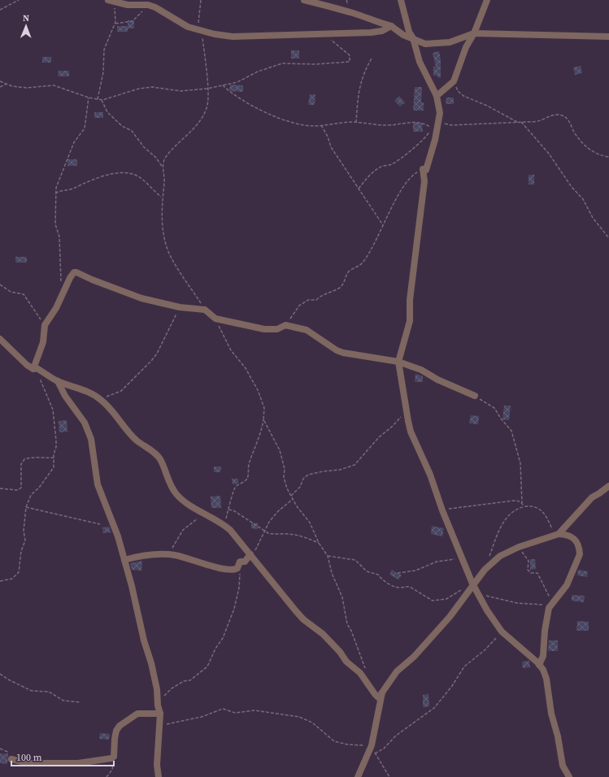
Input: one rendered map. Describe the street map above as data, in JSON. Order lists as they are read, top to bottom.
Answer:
{
  "scale_bar": "100 m",
  "north": "top"
}
